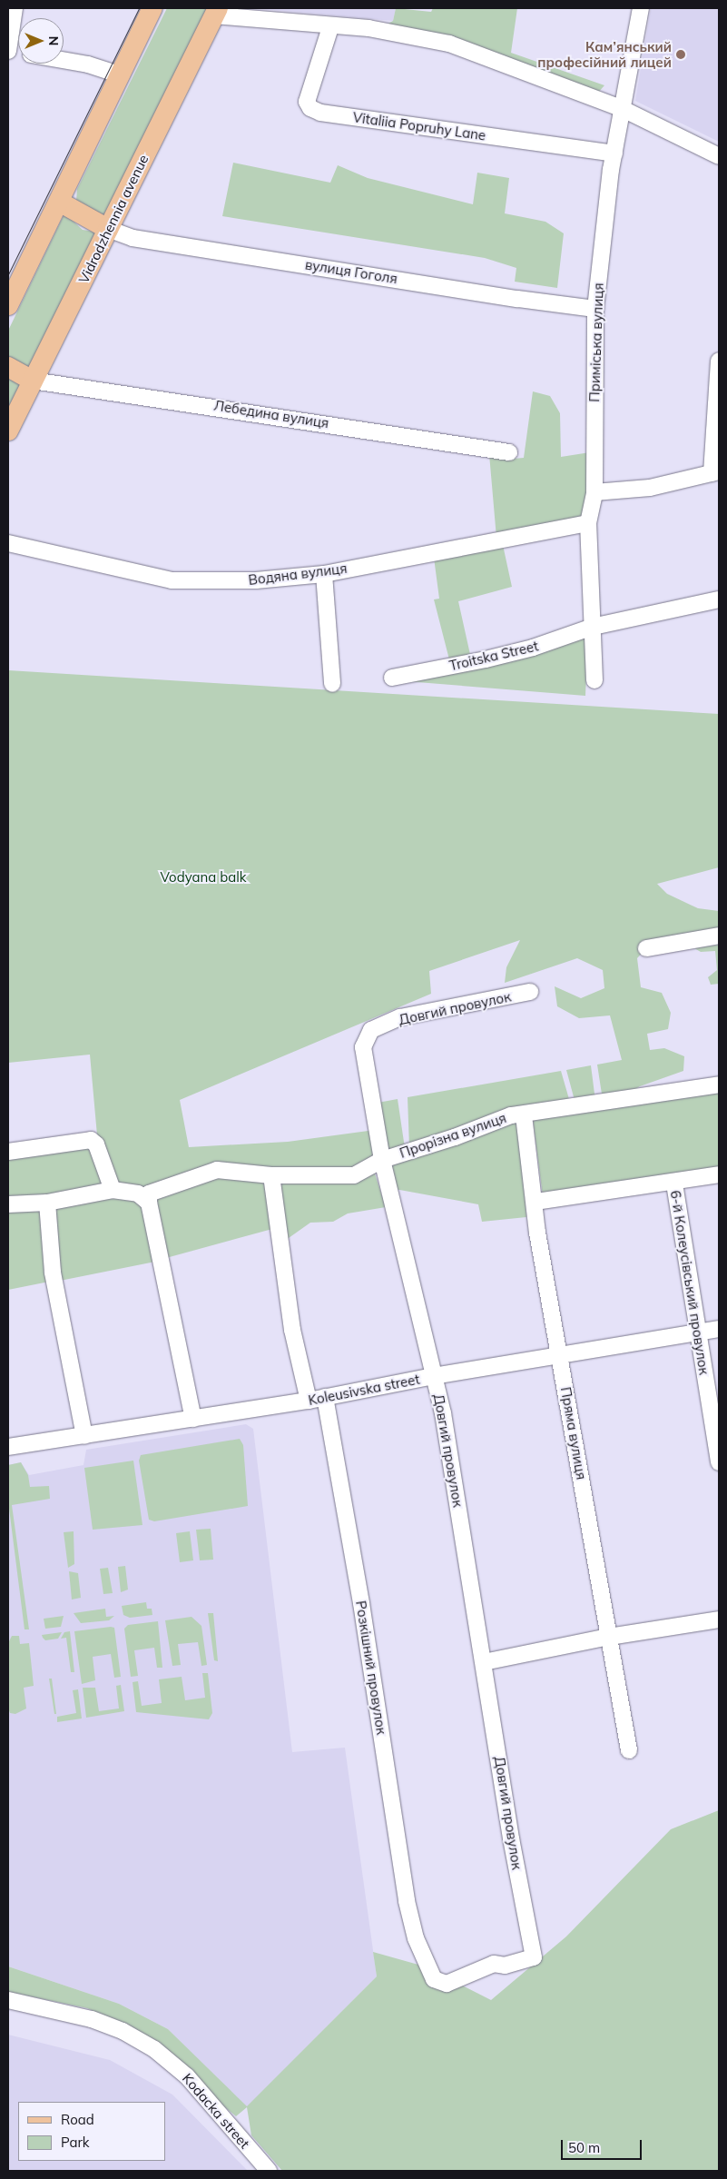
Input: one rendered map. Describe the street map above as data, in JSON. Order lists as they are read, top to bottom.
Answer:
{
  "streets": {
    "main road": ["Vidrodzhennia avenue"],
    "street": [
      "Vitaliia Popruhy Lane",
      "вулиця Гоголя",
      "Приміська вулиця",
      "Лебедина вулиця",
      "Водяна вулиця",
      "Troitska Street",
      "Довгий провулок",
      "Прорізна вулиця",
      "6-й Колеусівський провулок",
      "Koleusivska street",
      "Пряма вулиця",
      "Розкішний провулок",
      "Kodacka street"
    ]
  },
  "crossings": [
    ["Vitaliia Popruhy Lane", "Приміська вулиця"],
    ["Vidrodzhennia avenue", "вулиця Гоголя"],
    ["Vidrodzhennia avenue", "Лебедина вулиця"],
    ["вулиця Гоголя", "Приміська вулиця"],
    ["Приміська вулиця", "Водяна вулиця"],
    ["Приміська вулиця", "Troitska Street"],
    ["Довгий провулок", "Прорізна вулиця"],
    ["Довгий провулок", "Koleusivska street"],
    ["Довгий провулок", "Розкішний провулок"],
    ["Прорізна вулиця", "Пряма вулиця"],
    ["6-й Колеусівський провулок", "Koleusivska street"],
    ["Koleusivska street", "Пряма вулиця"],
    ["Koleusivska street", "Розкішний провулок"]
  ],
  "parks": ["Vodyana balk"],
  "places": ["Кам’янський професійний лицей"],
  "legend": ["Road", "Park"],
  "scale_bar": "50 m",
  "north": "right"
}
